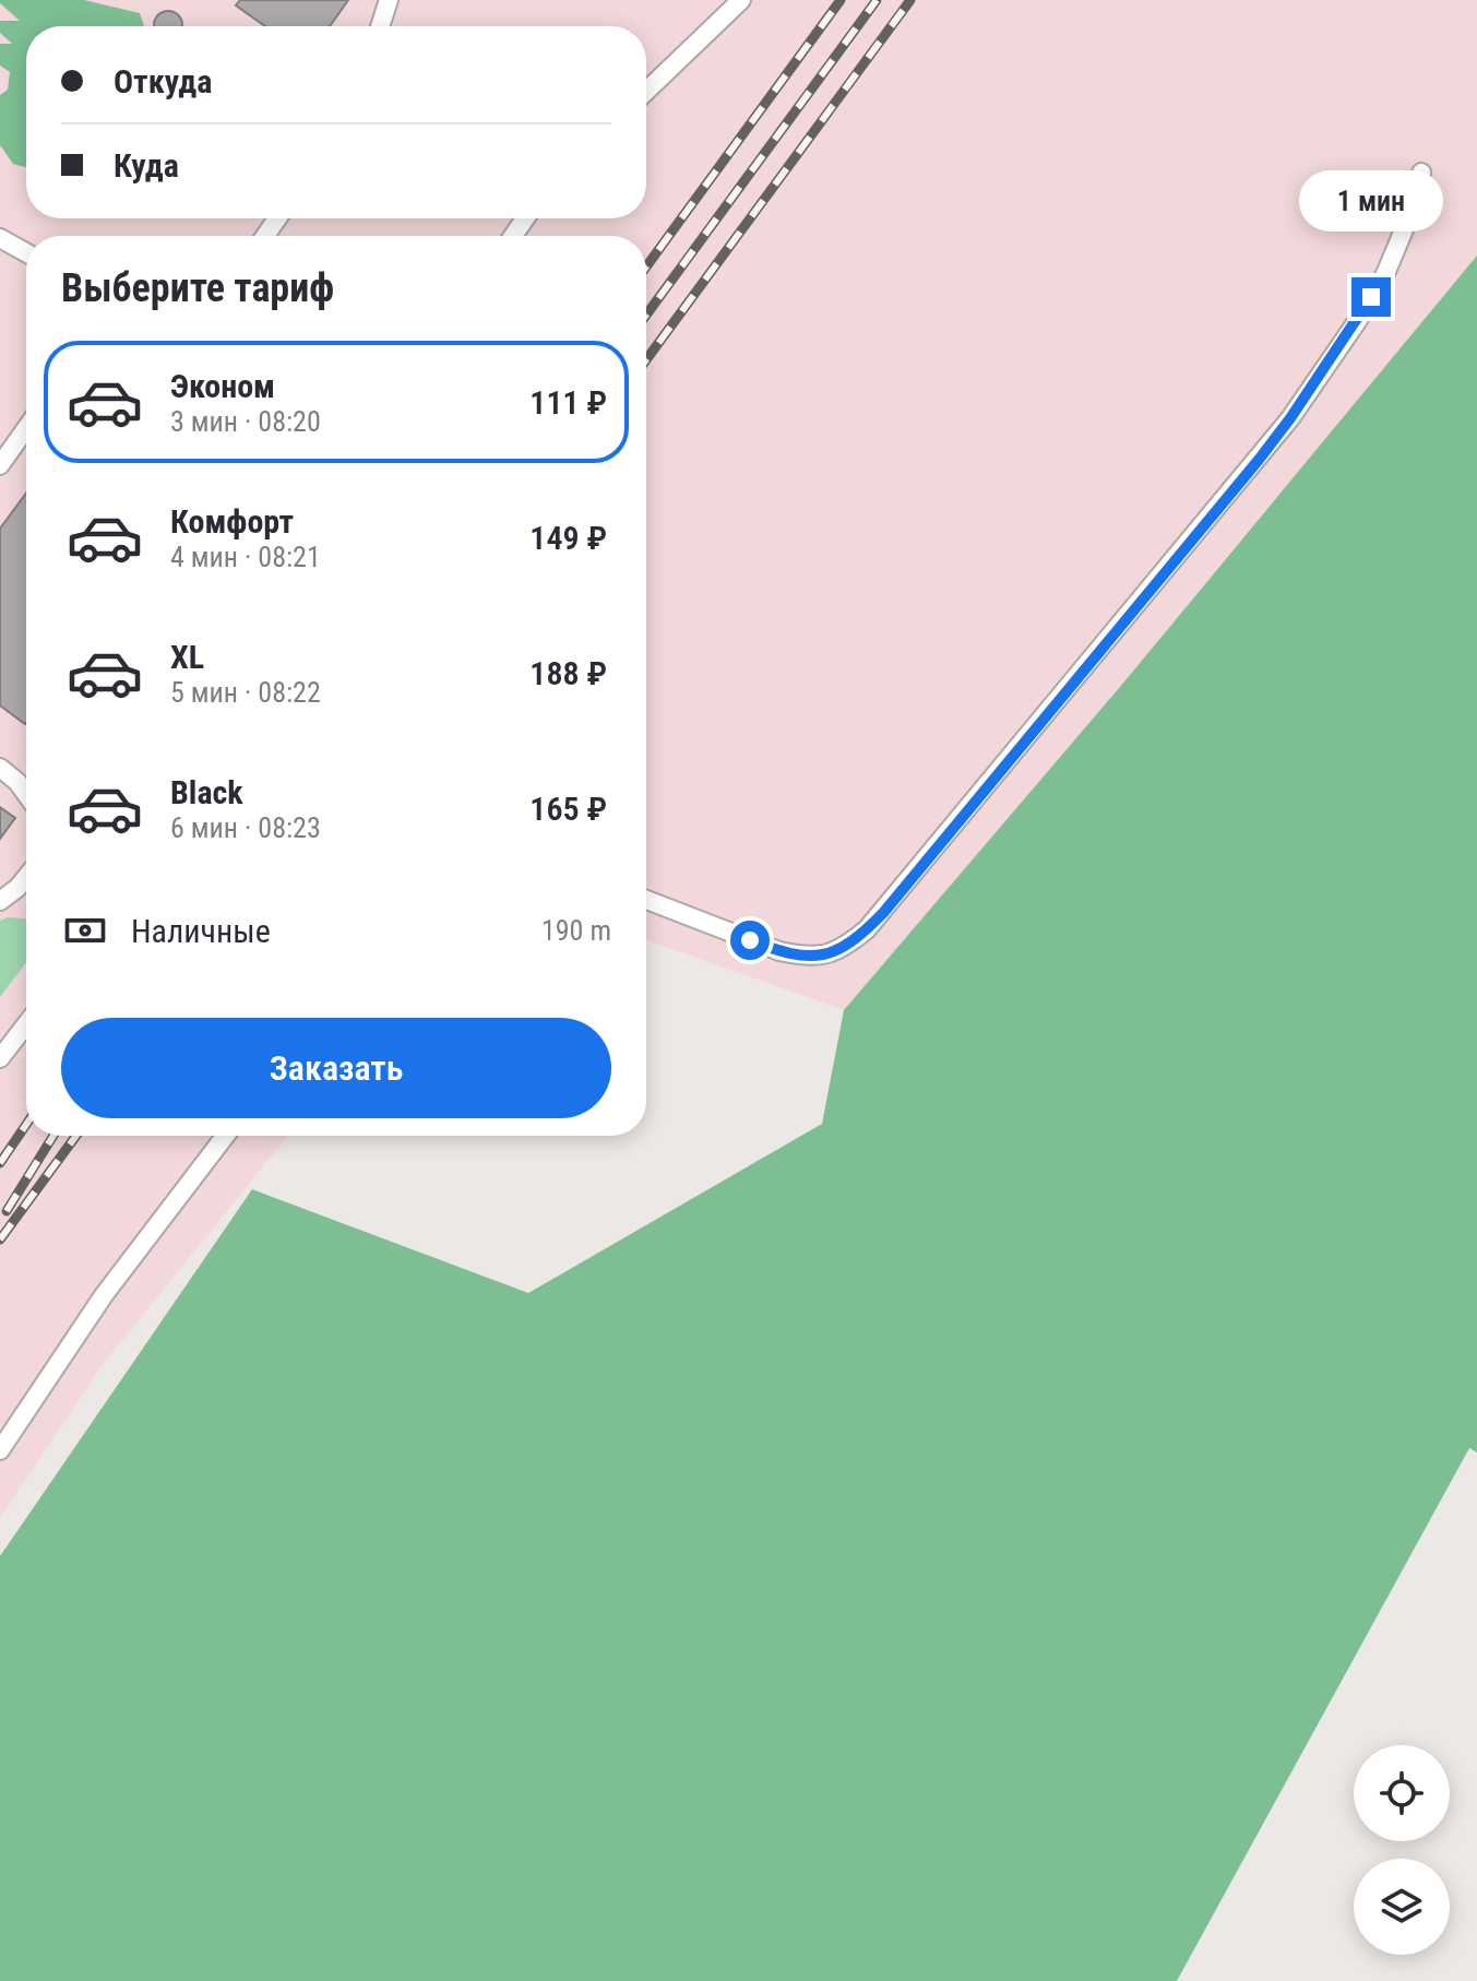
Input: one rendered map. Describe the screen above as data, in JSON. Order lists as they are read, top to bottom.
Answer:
{
  "page": {
    "banner": ["Откуда", "Куда"],
    "bubble": "1 мин",
    "heading": "Выберите тариф",
    "list": [
      {
        "name": "Эконом",
        "note": "3 мин · 08:20",
        "value": "111 ₽"
      },
      {
        "name": "Комфорт",
        "note": "4 мин · 08:21",
        "value": "149 ₽"
      },
      {
        "name": "XL",
        "note": "5 мин · 08:22",
        "value": "188 ₽"
      },
      {
        "name": "Black",
        "note": "6 мин · 08:23",
        "value": "165 ₽"
      }
    ],
    "pay": ["Наличные", "190 m"],
    "buttons": "Заказать"
  }
}
